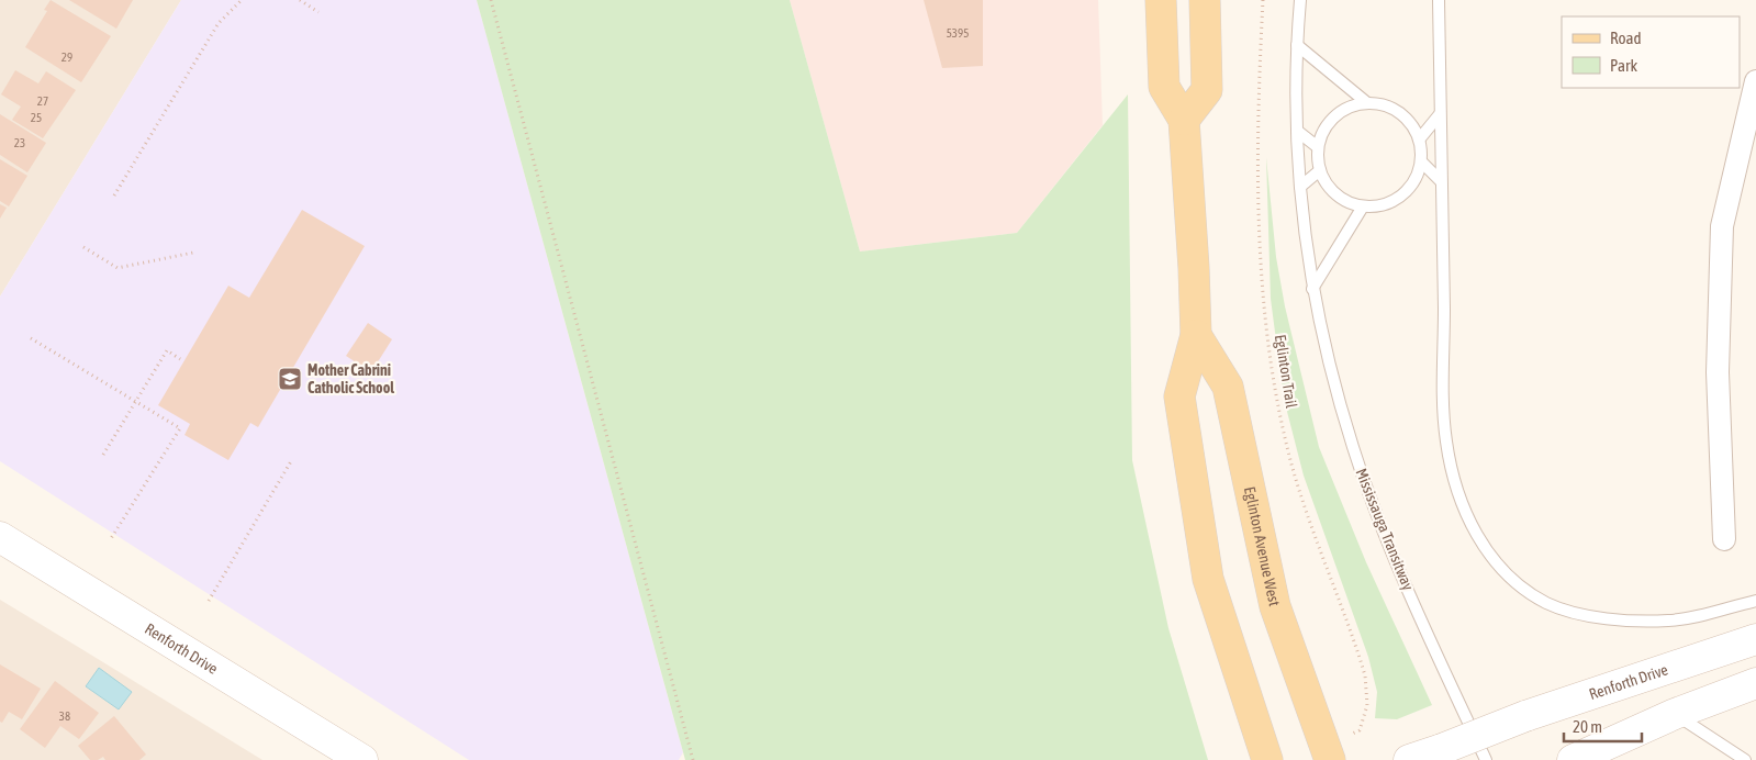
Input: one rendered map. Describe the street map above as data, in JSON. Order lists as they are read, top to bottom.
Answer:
{
  "streets": {
    "main road": ["Eglinton Avenue West", "Renforth Drive"],
    "lane": ["Mississauga Transitway"],
    "path": ["Eglinton Trail"]
  },
  "places": {
    "school or university": ["Mother Cabrini Catholic School"]
  },
  "house_numbers": [
    "5395",
    "29",
    "27",
    "25",
    "23",
    "38"
  ],
  "legend": ["Road", "Park"],
  "scale_bar": "20 m"
}
